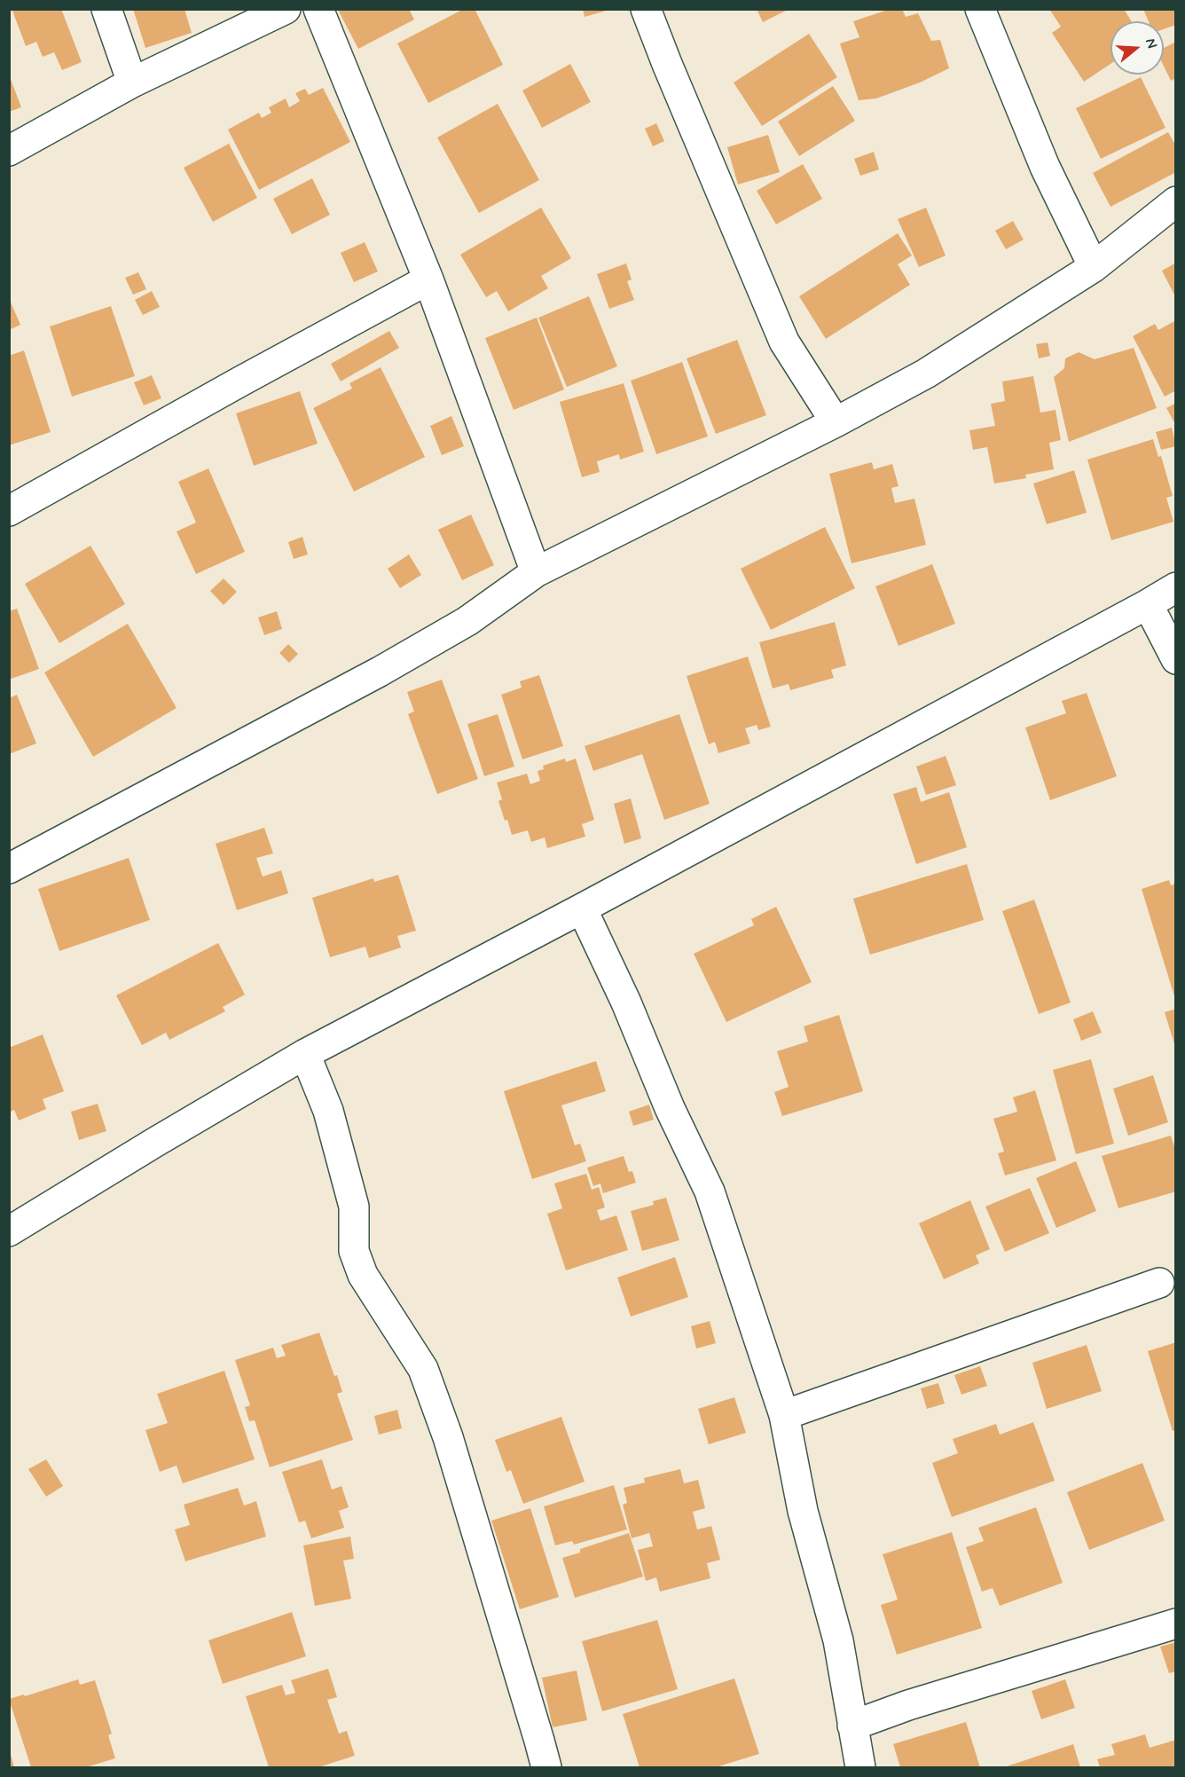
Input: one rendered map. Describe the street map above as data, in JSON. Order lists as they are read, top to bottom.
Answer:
{
  "north": "right"
}
